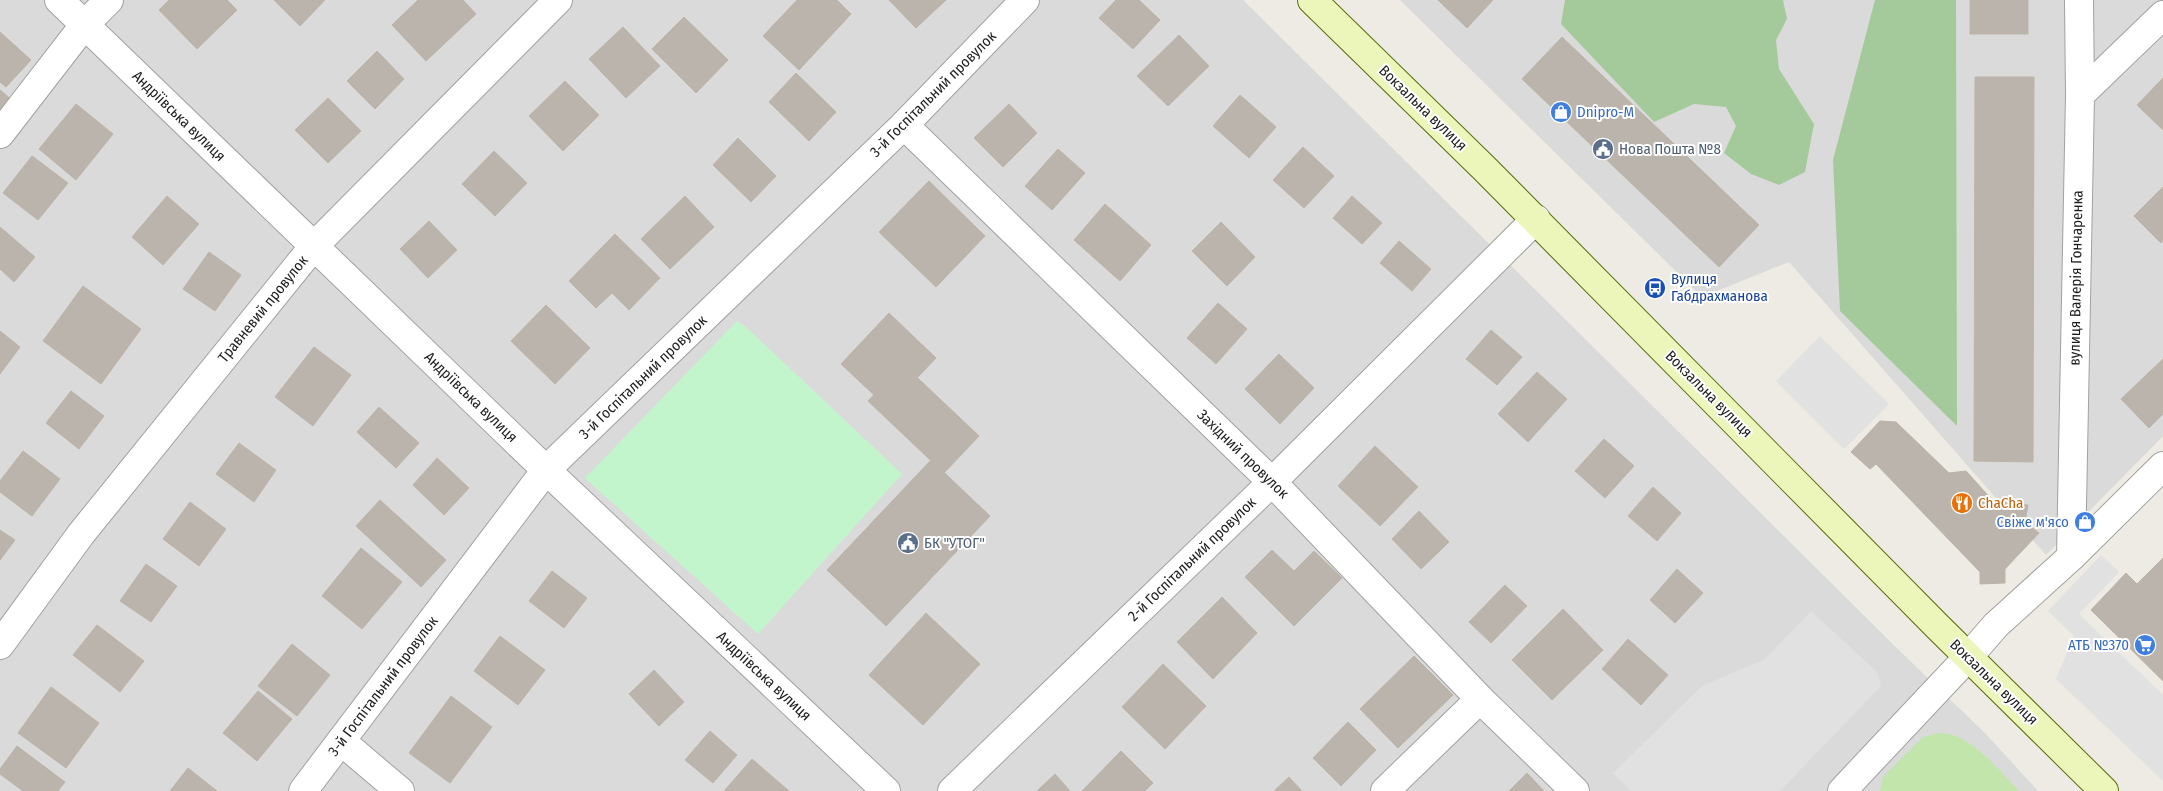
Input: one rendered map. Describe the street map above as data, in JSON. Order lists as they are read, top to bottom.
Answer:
{
  "streets": {
    "main road": ["Вокзальна вулиця"],
    "street": [
      "3-й Госпітальний провулок",
      "Андріївська вулиця",
      "вулиця Валерія Гончаренка",
      "Травневий провулок",
      "Західний провулок",
      "2-й Госпітальний провулок"
    ]
  },
  "crossings": [
    ["3-й Госпітальний провулок", "Андріївська вулиця"],
    ["3-й Госпітальний провулок", "Західний провулок"],
    ["Вокзальна вулиця", "2-й Госпітальний провулок"],
    ["Андріївська вулиця", "Травневий провулок"],
    ["Західний провулок", "2-й Госпітальний провулок"]
  ],
  "places": {
    "shop": ["Dnipro-M", "Свіже м'ясо"],
    "public building": ["Нова Пошта №8", "БК \"УТОГ\""],
    "bus stop": ["Вулиця Габдрахманова"],
    "restaurant": ["ChaCha"],
    "supermarket": ["АТБ №370"]
  }
}
